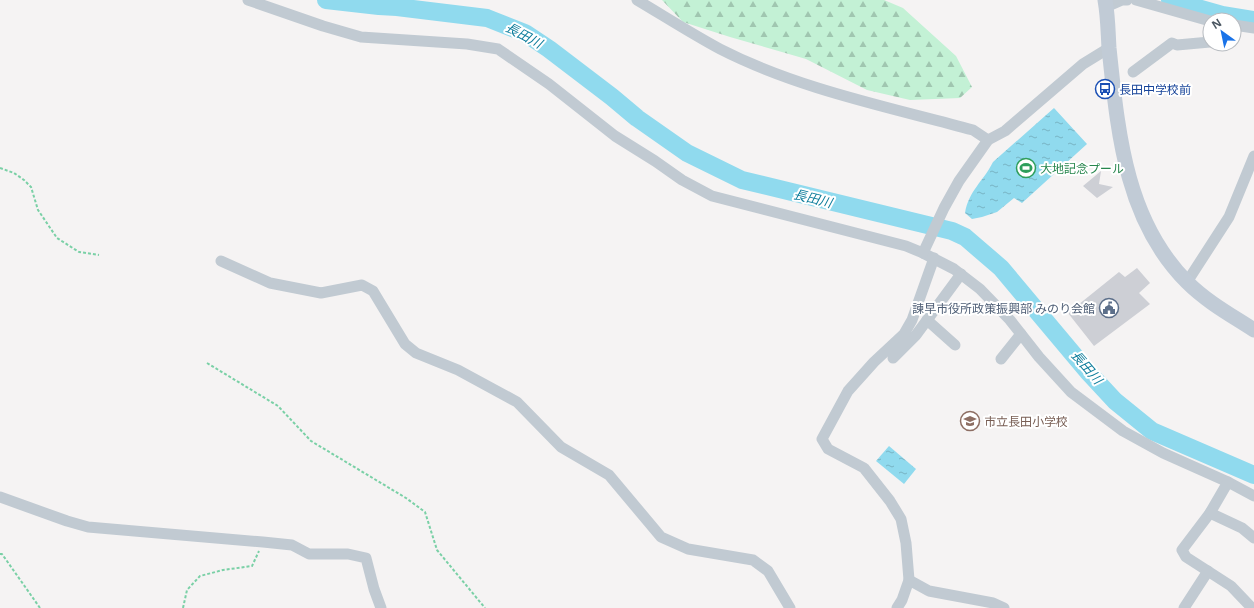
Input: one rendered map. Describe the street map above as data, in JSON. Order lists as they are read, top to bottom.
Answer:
{
  "water": ["長田川"],
  "places": {
    "bus stop": ["長田中学校前"],
    "sports": ["大地記念プール"],
    "public building": ["諫早市役所政策振興部 みのり会館"],
    "school or university": ["市立長田小学校"]
  },
  "north": "top left"
}
